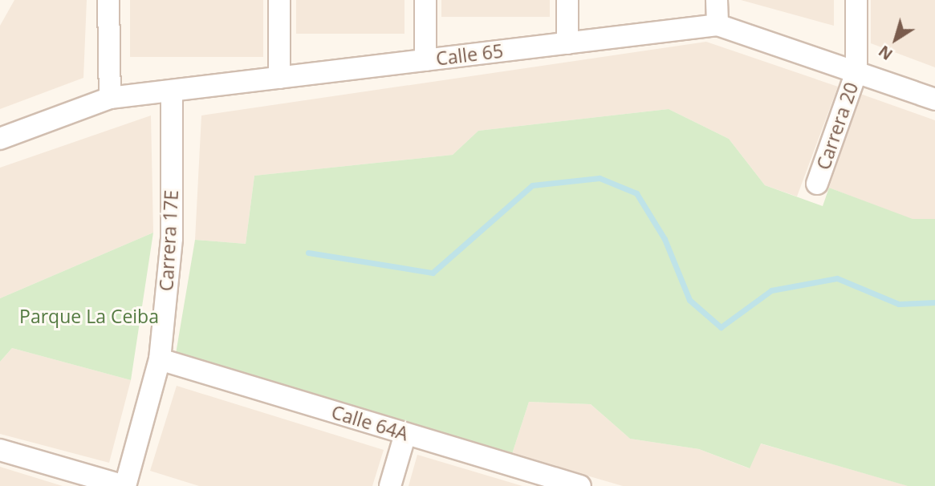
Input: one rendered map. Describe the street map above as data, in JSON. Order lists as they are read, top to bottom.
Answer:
{
  "streets": {
    "street": [
      "Calle 65",
      "Carrera 20",
      "Carrera 17E",
      "Calle 64A"
    ]
  },
  "crossings": [
    ["Calle 65", "Carrera 20"],
    ["Calle 65", "Carrera 17E"],
    ["Carrera 17E", "Calle 64A"]
  ],
  "parks": ["Parque La Ceiba"],
  "north": "bottom left"
}
